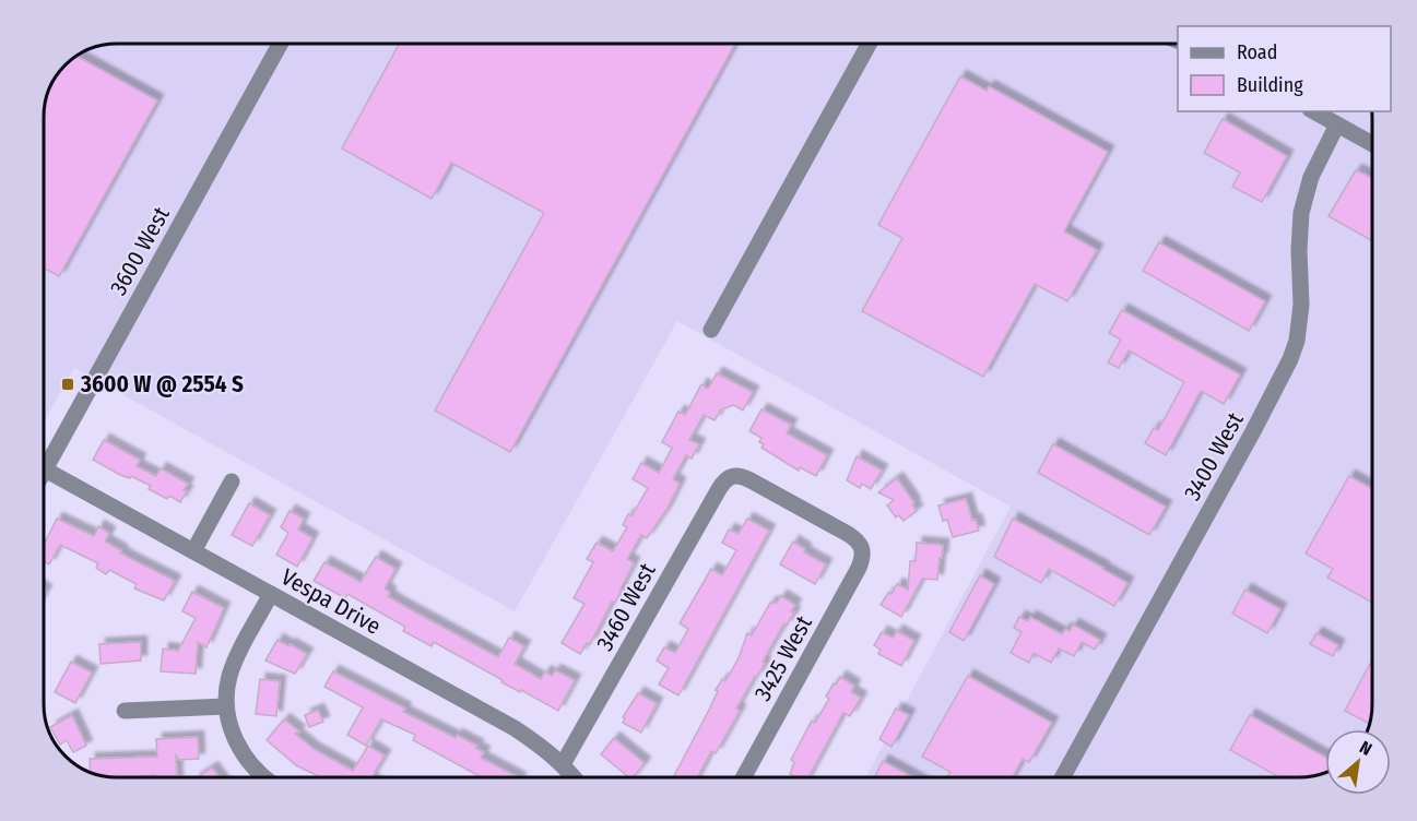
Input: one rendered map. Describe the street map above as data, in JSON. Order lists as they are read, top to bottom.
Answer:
{
  "streets": {
    "street": [
      "3600 West",
      "3400 West",
      "Vespa Drive",
      "3460 West",
      "3425 West"
    ]
  },
  "crossings": [
    ["Vespa Drive", "3460 West"],
    ["3460 West", "3425 West"]
  ],
  "places": {
    "transit": ["3600 W @ 2554 S"]
  },
  "legend": ["Road", "Building"],
  "north": "top right"
}
